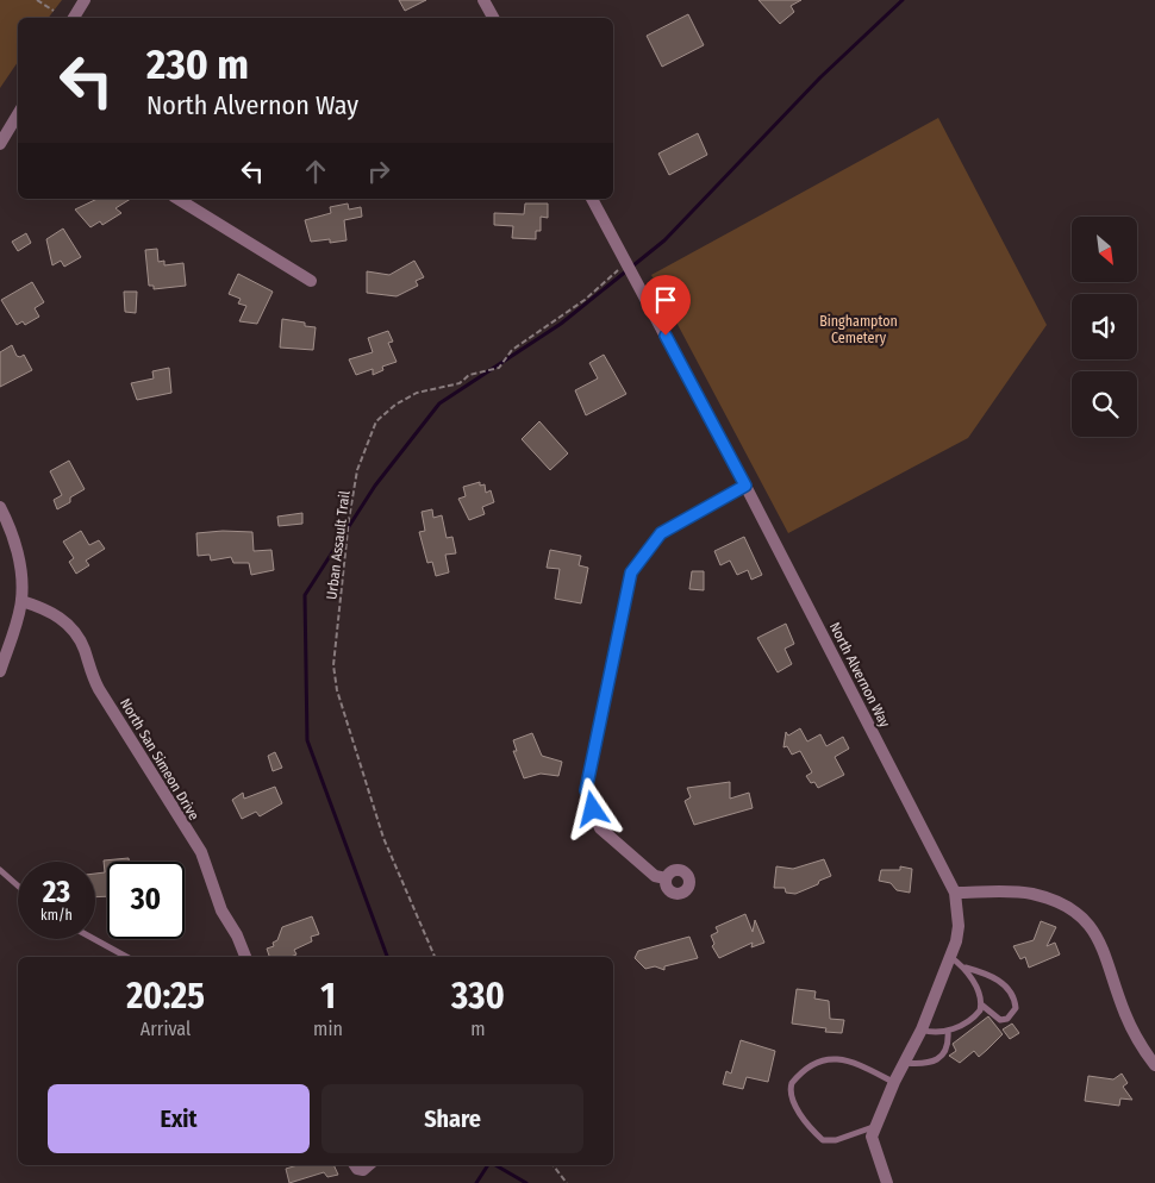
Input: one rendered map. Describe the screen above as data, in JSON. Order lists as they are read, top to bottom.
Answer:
{
  "streets": {
    "street": ["North Alvernon Way", "North San Simeon Drive"],
    "path": ["Urban Assault Trail"]
  },
  "crossings": [
    ["Urban Assault Trail", "North Alvernon Way"]
  ],
  "parks": ["Binghampton Cemetery"],
  "north": "bottom right",
  "page": {
    "turn": ["230 m", "North Alvernon Way"],
    "speed": "23 km/h",
    "limit": "30",
    "eta": [
      "20:25",
      "Arrival",
      "1",
      "min",
      "330",
      "m"
    ],
    "buttons": ["Exit", "Share"]
  }
}
